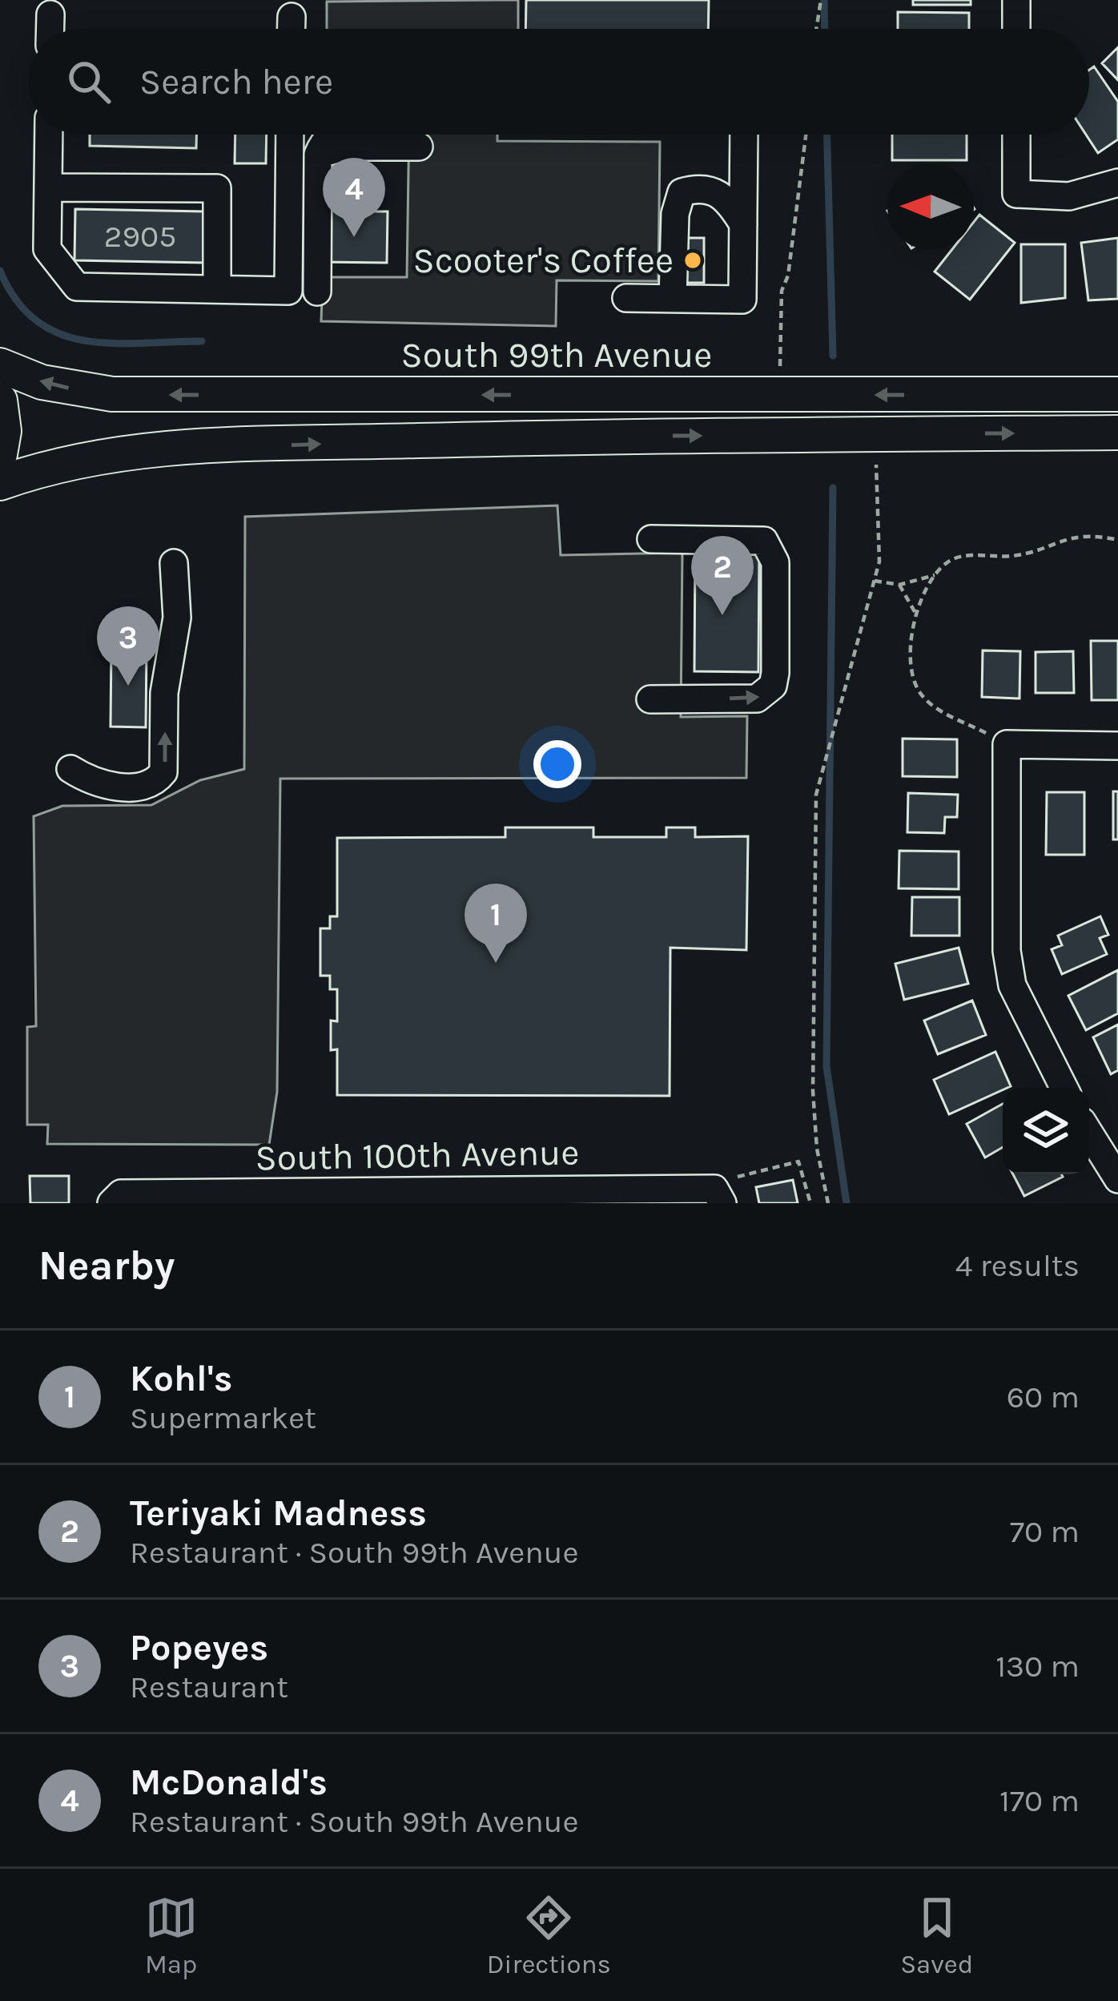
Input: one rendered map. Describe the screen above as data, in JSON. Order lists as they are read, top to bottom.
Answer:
{
  "streets": {
    "main road": ["South 99th Avenue"],
    "street": ["South 100th Avenue"]
  },
  "places": ["Scooter's Coffee"],
  "house_numbers": ["2905"],
  "north": "left",
  "page": {
    "search": "Search here",
    "pins": [
      "4",
      "2",
      "3",
      "1"
    ],
    "heading": ["Nearby", "4 results"],
    "list": [
      {
        "mark": "1",
        "name": "Kohl's",
        "note": "Supermarket",
        "value": "60 m"
      },
      {
        "mark": "2",
        "name": "Teriyaki Madness",
        "note": "Restaurant · South 99th Avenue",
        "value": "70 m"
      },
      {
        "mark": "3",
        "name": "Popeyes",
        "note": "Restaurant",
        "value": "130 m"
      },
      {
        "mark": "4",
        "name": "McDonald's",
        "note": "Restaurant · South 99th Avenue",
        "value": "170 m"
      }
    ],
    "nav": ["Map", "Directions", "Saved"]
  }
}
